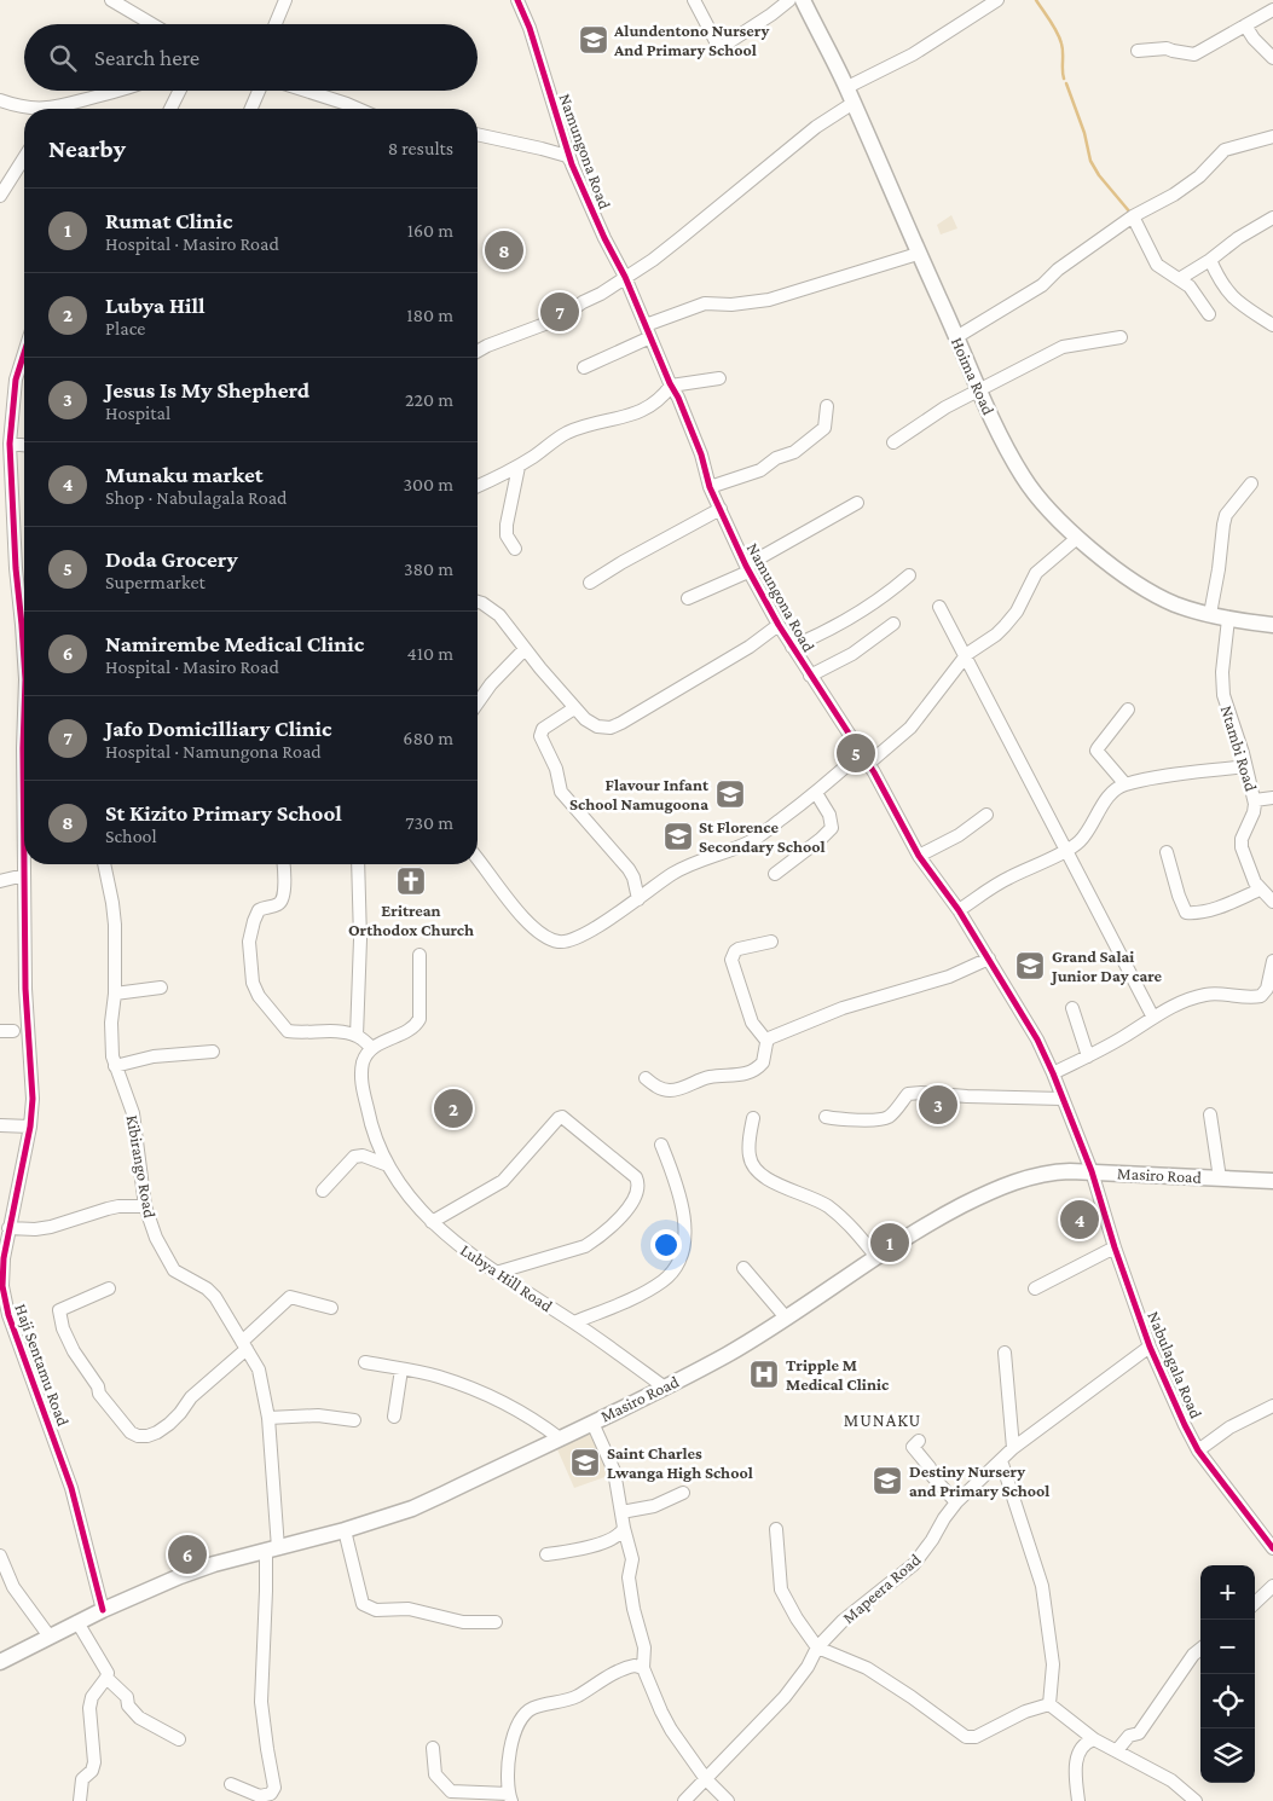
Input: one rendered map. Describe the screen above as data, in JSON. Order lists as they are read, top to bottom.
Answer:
{
  "streets": {
    "main road": ["Hoima Road", "Masiro Road"],
    "street": [
      "Namungona Road",
      "Ntambi Road",
      "Kibirango Road",
      "Lubya Hill Road",
      "Haji Sentamu Road",
      "Nabulagala Road",
      "Mapeera Road"
    ]
  },
  "crossings": [
    ["Namungona Road", "Masiro Road"],
    ["Namungona Road", "Nabulagala Road"],
    ["Hoima Road", "Ntambi Road"],
    ["Kibirango Road", "Masiro Road"],
    ["Masiro Road", "Lubya Hill Road"],
    ["Masiro Road", "Haji Sentamu Road"],
    ["Masiro Road", "Nabulagala Road"],
    ["Nabulagala Road", "Mapeera Road"]
  ],
  "districts": ["MUNAKU"],
  "places": {
    "school or university": [
      "Alundentono Nursery And Primary School",
      "Flavour Infant School Namugoona",
      "St Florence Secondary School",
      "Grand Salai Junior Day care",
      "Saint Charles Lwanga High School",
      "Destiny Nursery and Primary School"
    ],
    "church": ["Eritrean Orthodox Church"],
    "hospital": ["Tripple M Medical Clinic"]
  },
  "page": {
    "search": "Search here",
    "heading": ["Nearby", "8 results"],
    "list": [
      {
        "mark": "1",
        "name": "Rumat Clinic",
        "note": "Hospital · Masiro Road",
        "value": "160 m"
      },
      {
        "mark": "2",
        "name": "Lubya Hill",
        "note": "Place",
        "value": "180 m"
      },
      {
        "mark": "3",
        "name": "Jesus Is My Shepherd",
        "note": "Hospital",
        "value": "220 m"
      },
      {
        "mark": "4",
        "name": "Munaku market",
        "note": "Shop · Nabulagala Road",
        "value": "300 m"
      },
      {
        "mark": "5",
        "name": "Doda Grocery",
        "note": "Supermarket",
        "value": "380 m"
      },
      {
        "mark": "6",
        "name": "Namirembe Medical Clinic",
        "note": "Hospital · Masiro Road",
        "value": "410 m"
      },
      {
        "mark": "7",
        "name": "Jafo Domicilliary Clinic",
        "note": "Hospital · Namungona Road",
        "value": "680 m"
      },
      {
        "mark": "8",
        "name": "St Kizito Primary School",
        "note": "School",
        "value": "730 m"
      }
    ],
    "pins": [
      "8",
      "7",
      "5",
      "3",
      "2",
      "4",
      "1",
      "6"
    ],
    "map_buttons": ["+", "−"]
  }
}
